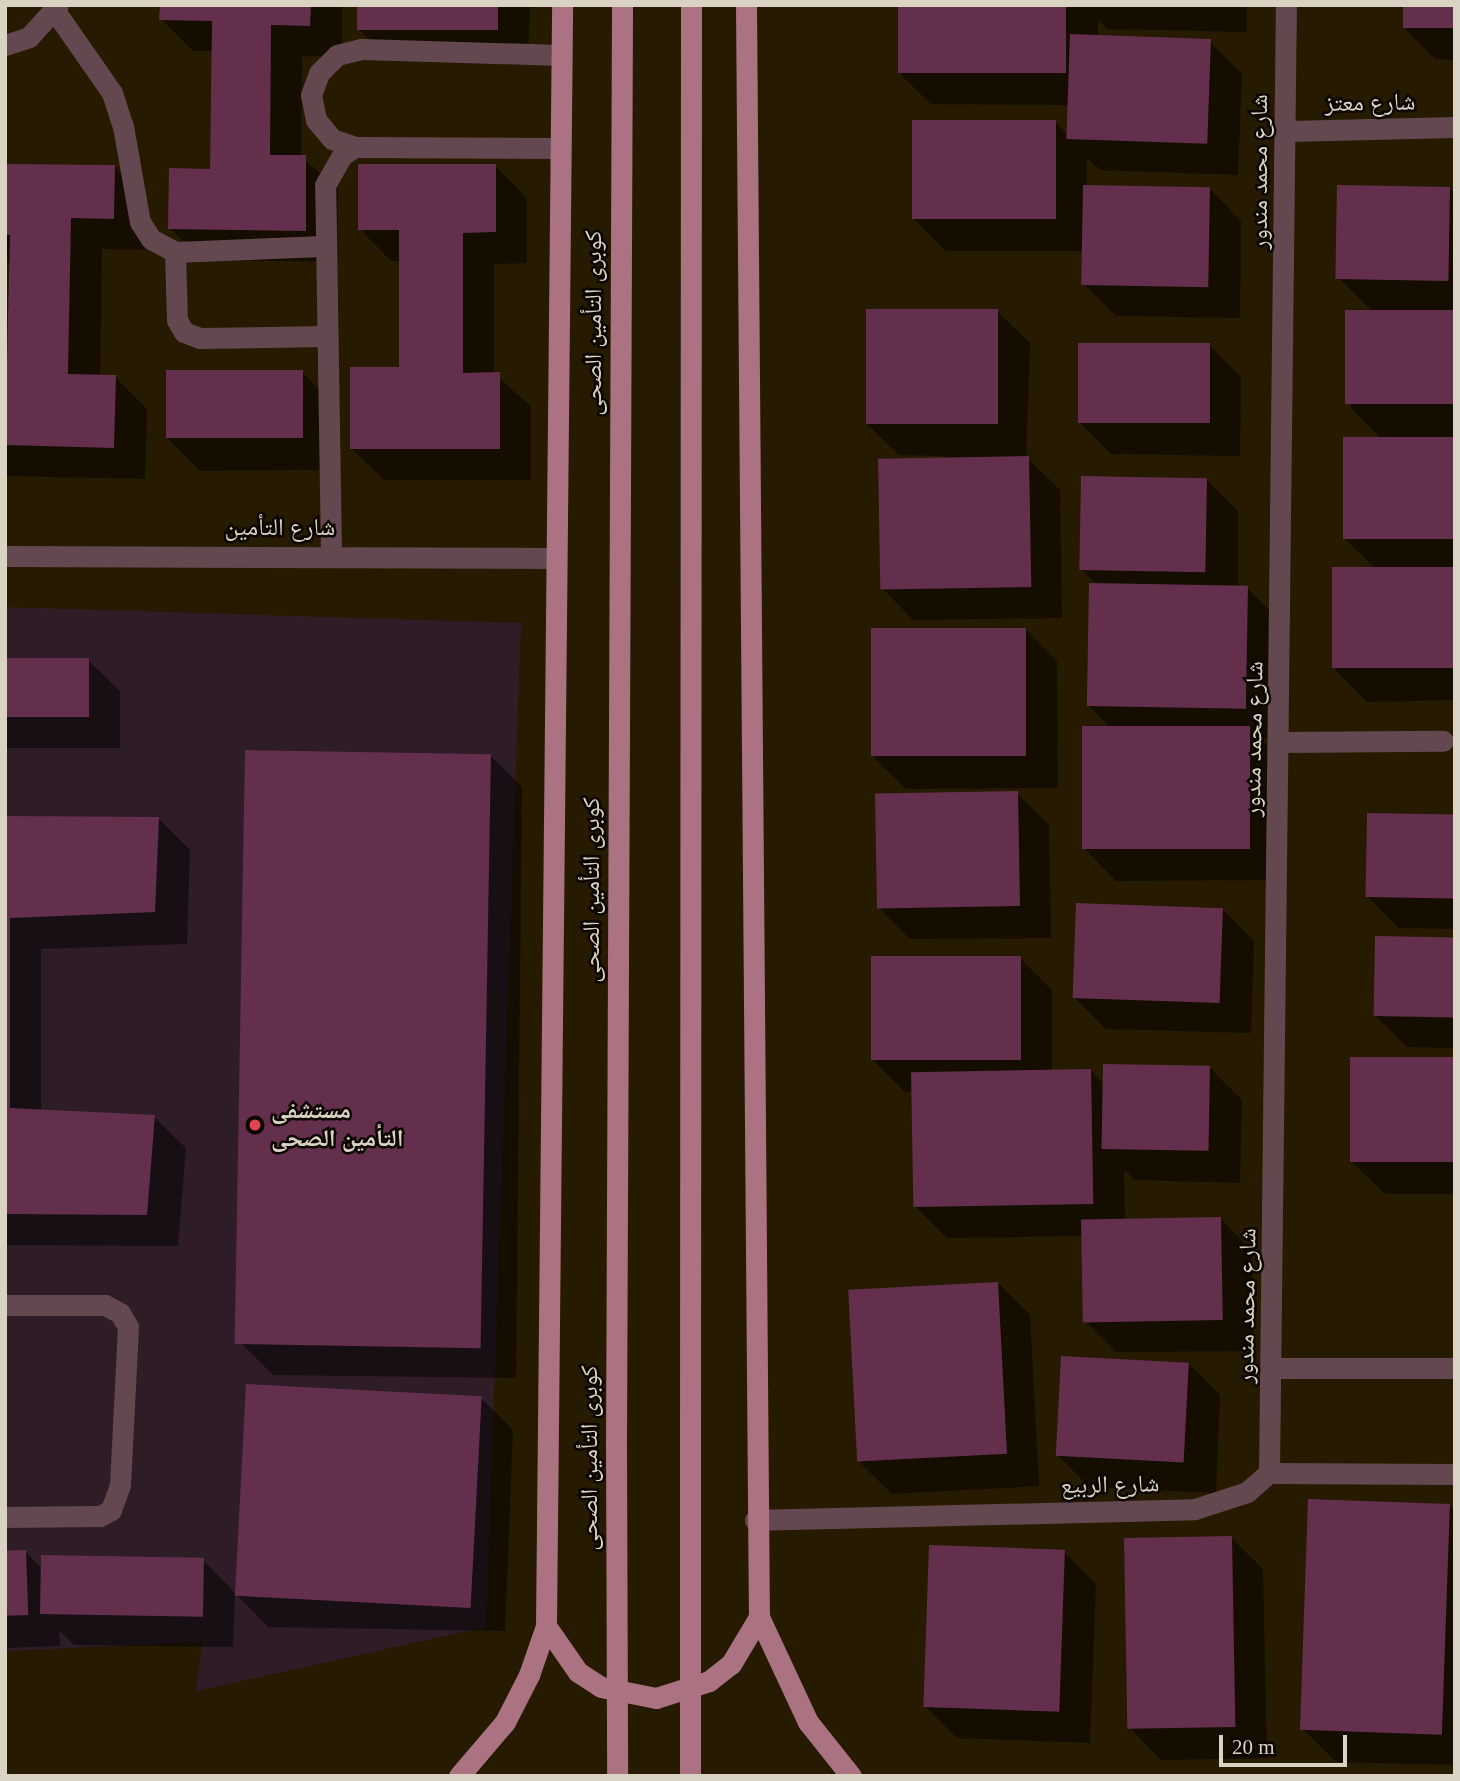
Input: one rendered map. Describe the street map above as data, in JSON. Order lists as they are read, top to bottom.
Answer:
{
  "streets": {
    "main road": ["كوبرى التأمين الصحى"],
    "street": [
      "شارع معتز",
      "شارع محمد مندور",
      "شارع التأمين",
      "شارع الربيع"
    ]
  },
  "crossings": [
    ["شارع معتز", "شارع محمد مندور"],
    ["شارع محمد مندور", "شارع الربيع"]
  ],
  "places": ["مستشفى التأمين الصحى"],
  "scale_bar": "20 m"
}
